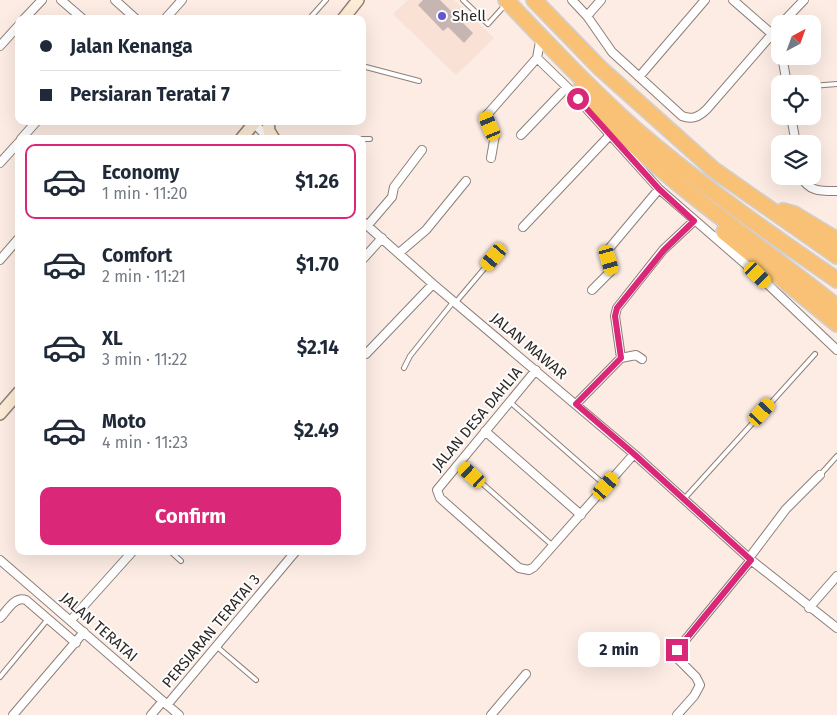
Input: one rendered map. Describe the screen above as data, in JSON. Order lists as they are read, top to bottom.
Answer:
{
  "streets": {
    "street": [
      "JALAN MAWAR",
      "JALAN DESA DAHLIA",
      "JALAN TERATAI",
      "PERSIARAN TERATAI 3"
    ]
  },
  "crossings": [
    ["JALAN MAWAR", "JALAN DESA DAHLIA"],
    ["JALAN TERATAI", "PERSIARAN TERATAI 3"]
  ],
  "places": ["Shell"],
  "north": "top right",
  "page": {
    "banner": ["Jalan Kenanga", "Persiaran Teratai 7"],
    "list": [
      {
        "name": "Economy",
        "note": "1 min · 11:20",
        "value": "$1.26"
      },
      {
        "name": "Comfort",
        "note": "2 min · 11:21",
        "value": "$1.70"
      },
      {
        "name": "XL",
        "note": "3 min · 11:22",
        "value": "$2.14"
      },
      {
        "name": "Moto",
        "note": "4 min · 11:23",
        "value": "$2.49"
      }
    ],
    "buttons": "Confirm",
    "bubble": "2 min"
  }
}
